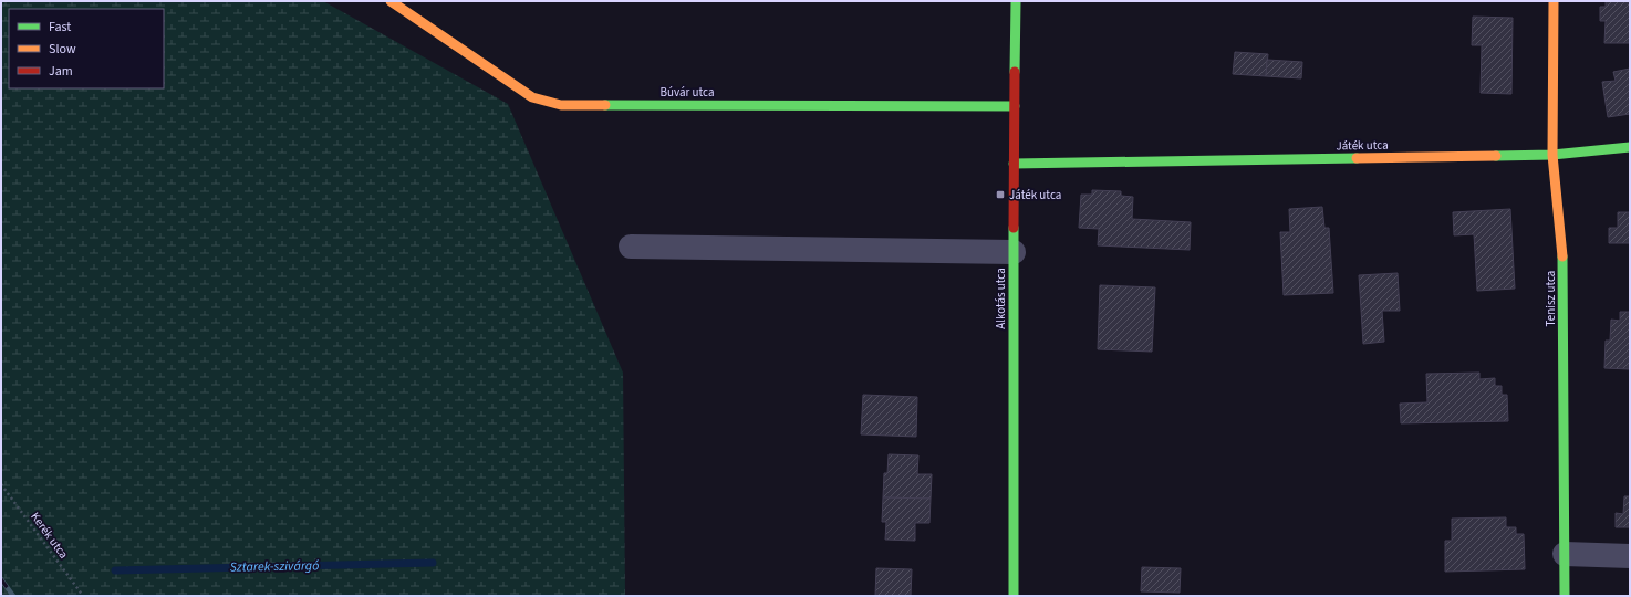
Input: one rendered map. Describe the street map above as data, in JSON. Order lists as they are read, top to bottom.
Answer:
{
  "streets": {
    "street": [
      "Búvár utca",
      "Játék utca",
      "Alkotás utca",
      "Tenisz utca"
    ],
    "path": ["Kerék utca"]
  },
  "crossings": [
    ["Búvár utca", "Alkotás utca"],
    ["Játék utca", "Alkotás utca"],
    ["Játék utca", "Tenisz utca"]
  ],
  "water": ["Sztarek-szivárgó"],
  "places": {
    "transit": ["Játék utca"]
  },
  "legend": ["Fast", "Slow", "Jam"]
}
